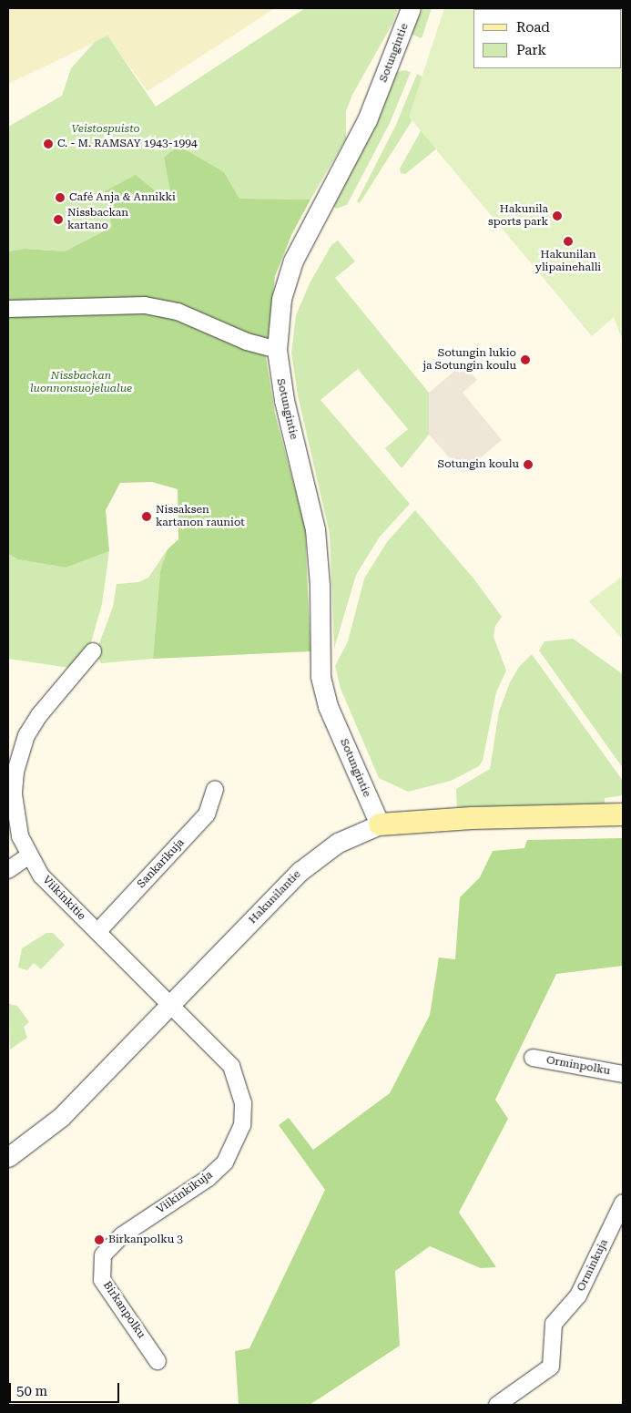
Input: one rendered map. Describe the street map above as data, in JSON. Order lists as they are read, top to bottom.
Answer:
{
  "streets": {
    "main road": ["Hakunilantie"],
    "street": [
      "Sotungintie",
      "Sankarikuja",
      "Viikinkitie",
      "Orminpolku",
      "Viikinkikuja",
      "Orminkuja",
      "Birkanpolku"
    ]
  },
  "crossings": [
    ["Sotungintie", "Hakunilantie"],
    ["Sankarikuja", "Viikinkitie"],
    ["Hakunilantie", "Viikinkitie"],
    ["Hakunilantie", "Viikinkikuja"],
    ["Viikinkitie", "Viikinkikuja"],
    ["Viikinkikuja", "Birkanpolku"]
  ],
  "parks": ["Veistospuisto", "Nissbackan luonnonsuojelualue"],
  "places": [
    "C. - M. RAMSAY 1943-1994",
    "Café Anja & Annikki",
    "Hakunila sports park",
    "Nissbackan kartano",
    "Hakunilan ylipainehalli",
    "Sotungin lukio ja Sotungin koulu",
    "Sotungin koulu",
    "Nissaksen kartanon rauniot",
    "Birkanpolku 3"
  ],
  "legend": ["Road", "Park"],
  "scale_bar": "50 m"
}
